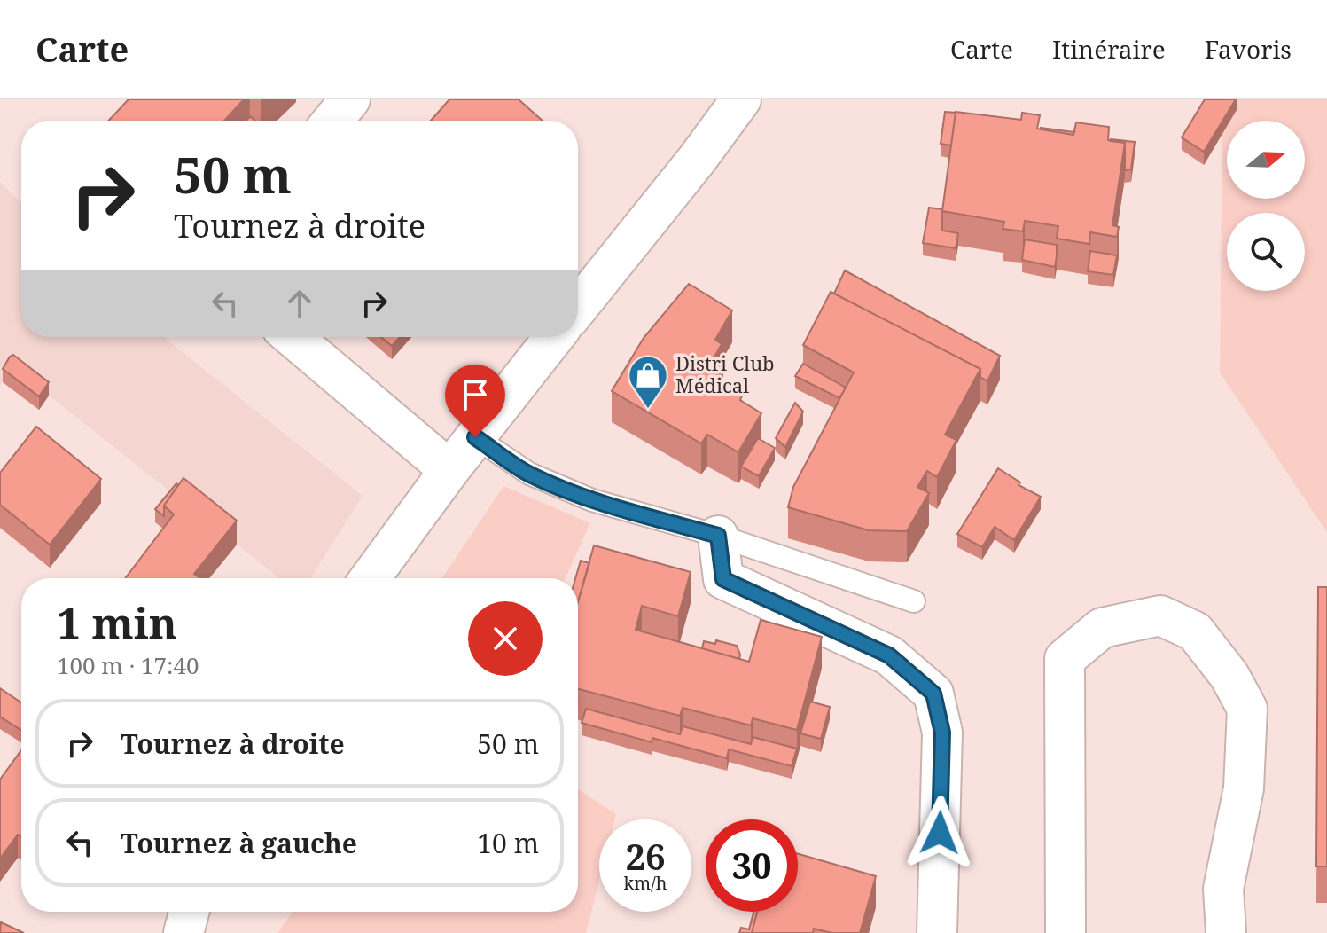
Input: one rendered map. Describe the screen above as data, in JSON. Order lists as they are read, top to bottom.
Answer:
{
  "places": {
    "shop": ["Distri Club Médical"]
  },
  "north": "right",
  "page": {
    "header": "Carte",
    "nav": ["Carte", "Itinéraire", "Favoris"],
    "turn": ["50 m", "Tournez à droite"],
    "heading": ["1 min", "100 m · 17:40"],
    "list": [
      {
        "name": "Tournez à droite",
        "value": "50 m"
      },
      {
        "name": "Tournez à gauche",
        "value": "10 m"
      }
    ],
    "speed": "26 km/h",
    "limit": "30"
  }
}
